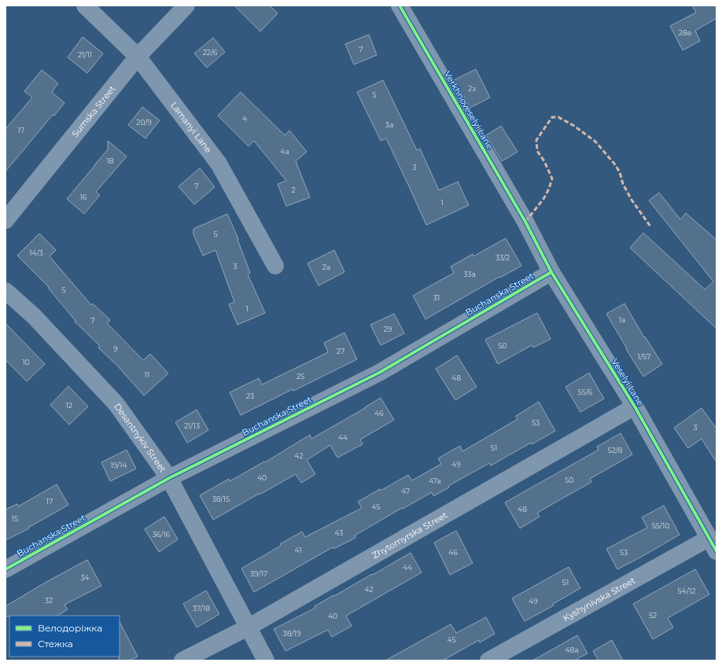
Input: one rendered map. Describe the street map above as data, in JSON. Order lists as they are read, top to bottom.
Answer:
{
  "streets": {
    "street": [
      "Verkhnoveselyi Lane",
      "Sumska Street",
      "Lamanyi Lane",
      "Buchanska Street",
      "Veselyi Lane",
      "Desantnykiv Street",
      "Zhytomyrska Street",
      "Kyshynivska Street"
    ]
  },
  "crossings": [
    ["Verkhnoveselyi Lane", "Veselyi Lane"],
    ["Sumska Street", "Lamanyi Lane"],
    ["Buchanska Street", "Veselyi Lane"],
    ["Buchanska Street", "Desantnykiv Street"],
    ["Veselyi Lane", "Zhytomyrska Street"],
    ["Veselyi Lane", "Kyshynivska Street"],
    ["Desantnykiv Street", "Zhytomyrska Street"]
  ],
  "house_numbers": [
    "28е",
    "7",
    "22/6",
    "21/11",
    "2з",
    "5",
    "4",
    "20/9",
    "3а",
    "17",
    "4а",
    "18",
    "3",
    "7",
    "2",
    "16",
    "1",
    "5",
    "14/3",
    "33/2",
    "3",
    "2а",
    "33а",
    "5",
    "31",
    "1",
    "1а",
    "7",
    "29",
    "50",
    "9",
    "27",
    "1/57",
    "10",
    "11",
    "25",
    "48",
    "55/6",
    "23",
    "12",
    "46",
    "53",
    "21/13",
    "3",
    "44",
    "51",
    "52/8",
    "42",
    "49",
    "19/14",
    "40",
    "50",
    "47а",
    "47",
    "38/15",
    "17",
    "45",
    "48",
    "15",
    "55/10",
    "43",
    "36/16",
    "41",
    "46",
    "53",
    "44",
    "39/17",
    "34",
    "51",
    "42",
    "54/12",
    "32",
    "49",
    "37/18",
    "52",
    "40",
    "38/19",
    "45",
    "48а"
  ],
  "legend": ["Велодоріжка", "Стежка"]
}
